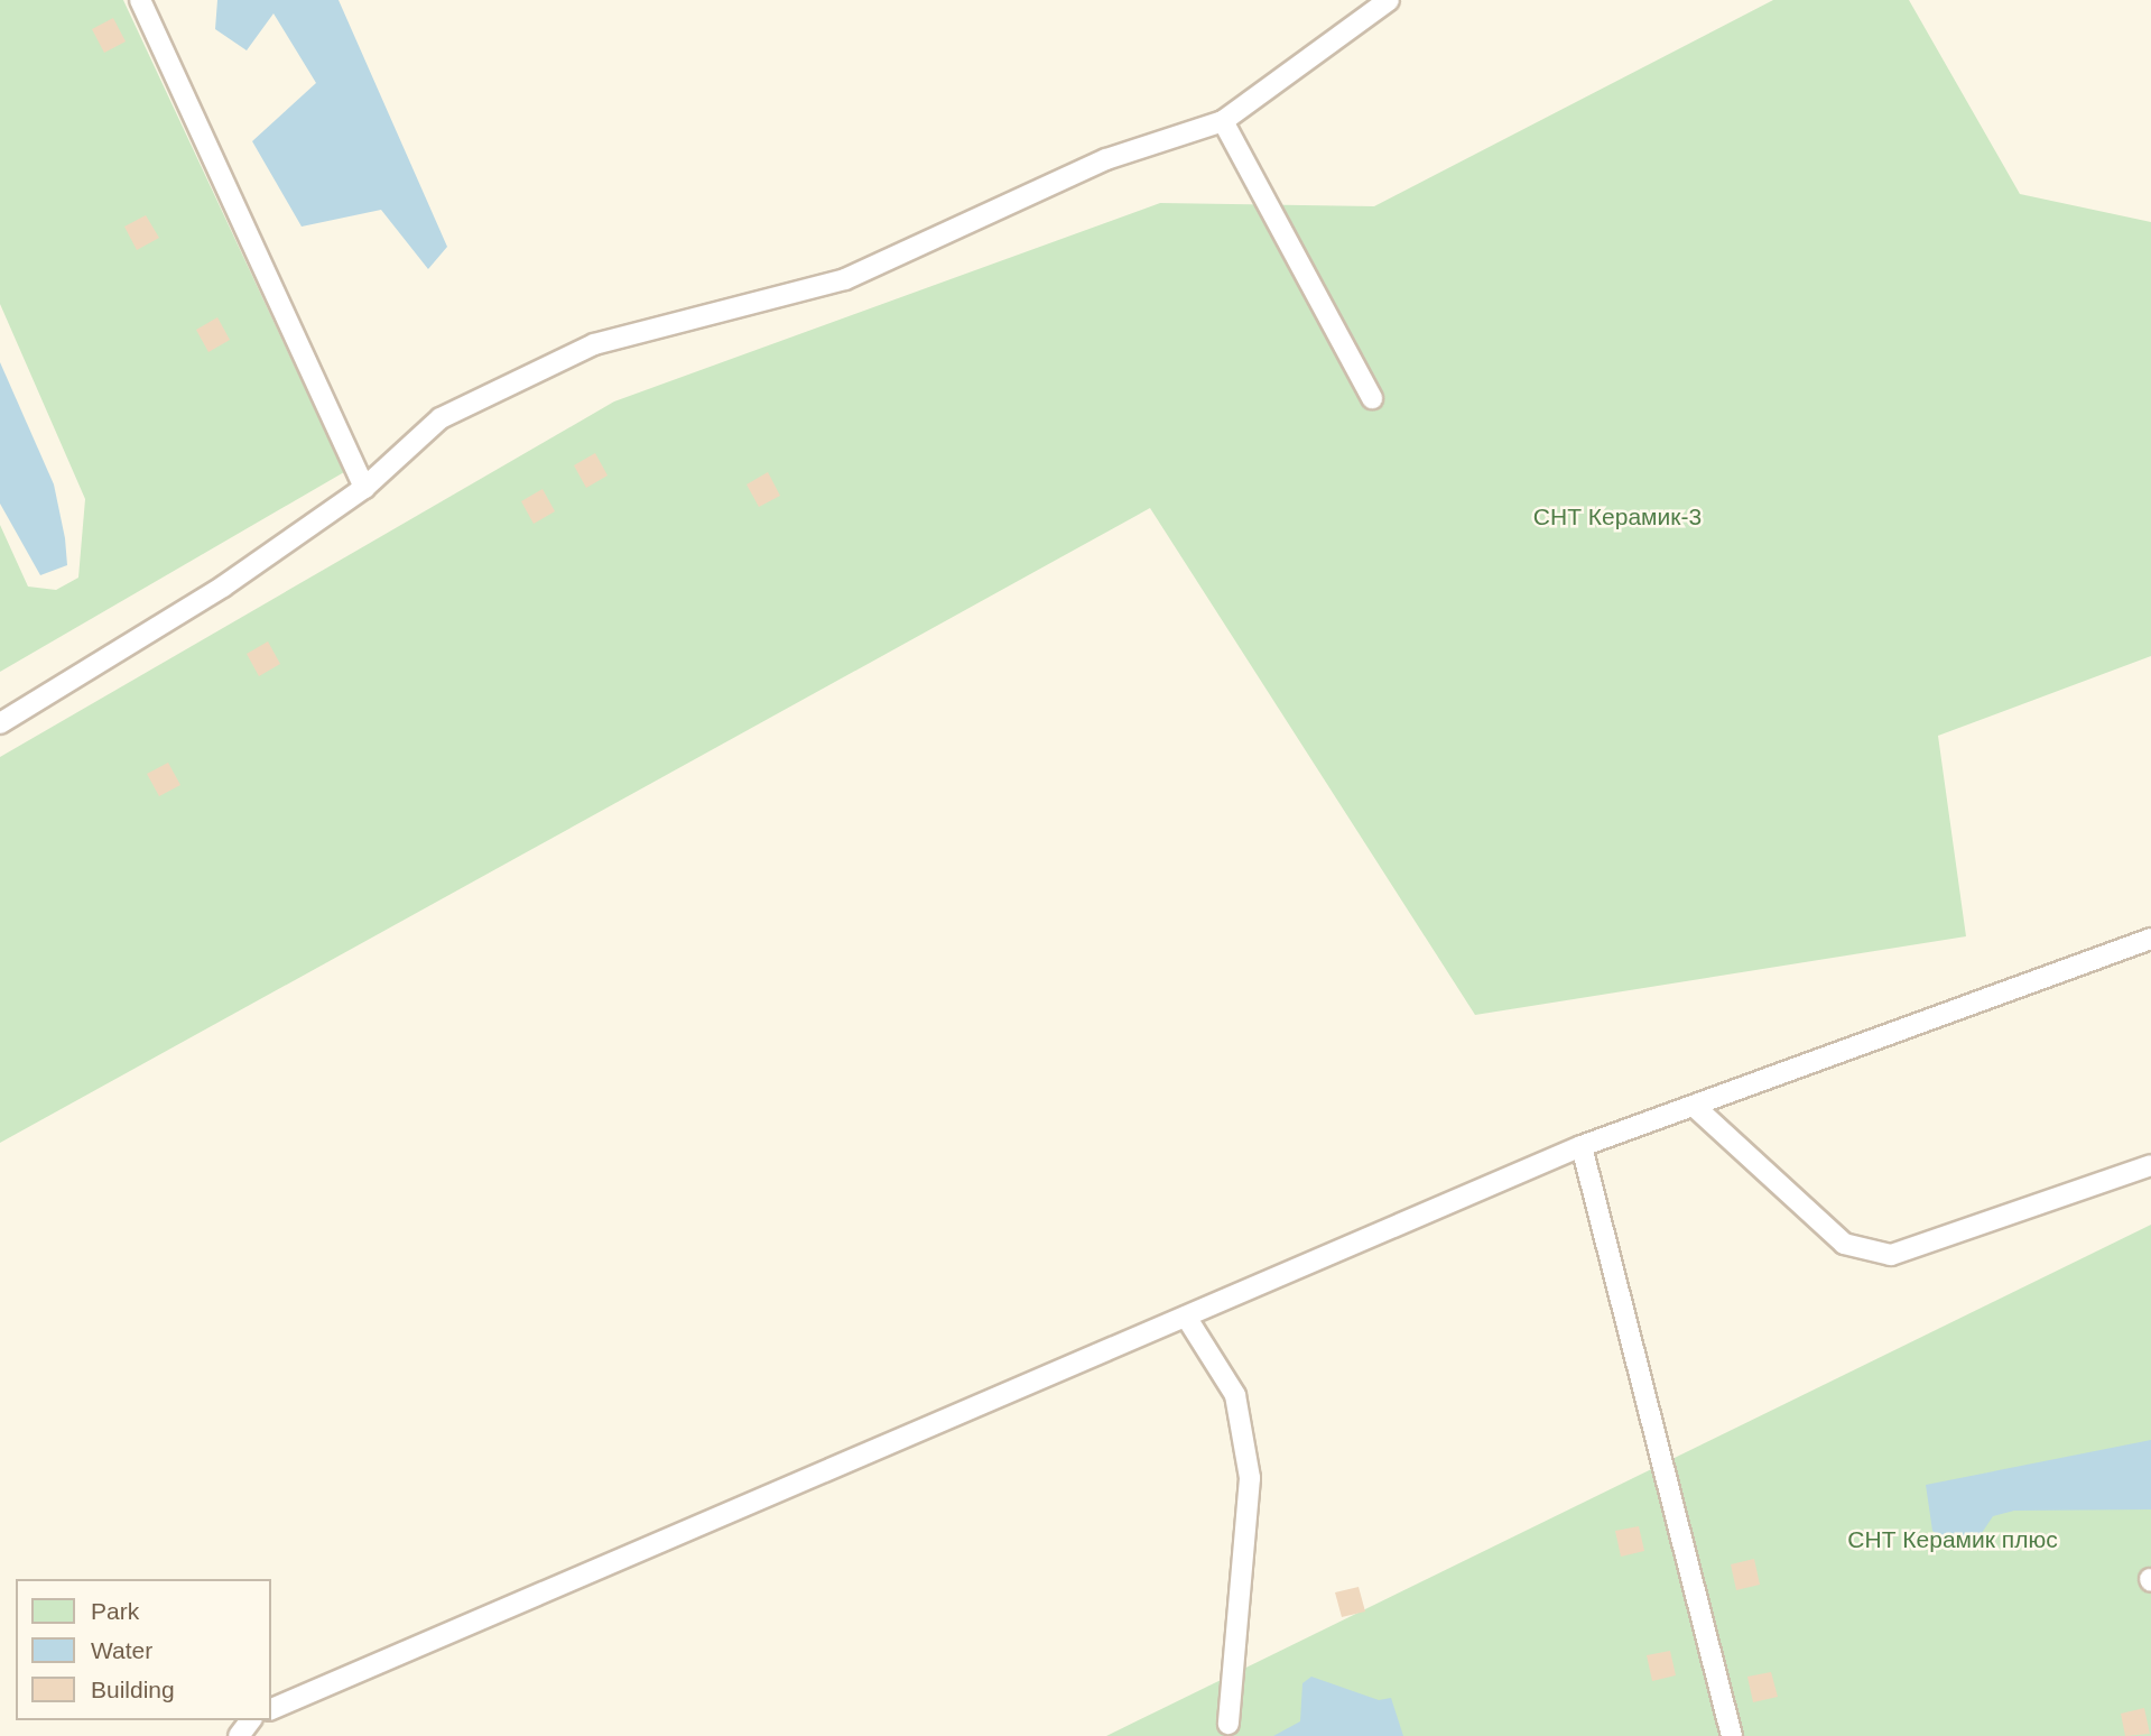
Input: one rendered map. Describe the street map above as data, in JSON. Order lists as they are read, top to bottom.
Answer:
{
  "parks": ["СНТ Керамик-3", "СНТ Керамик плюс"],
  "legend": ["Park", "Water", "Building"]
}
